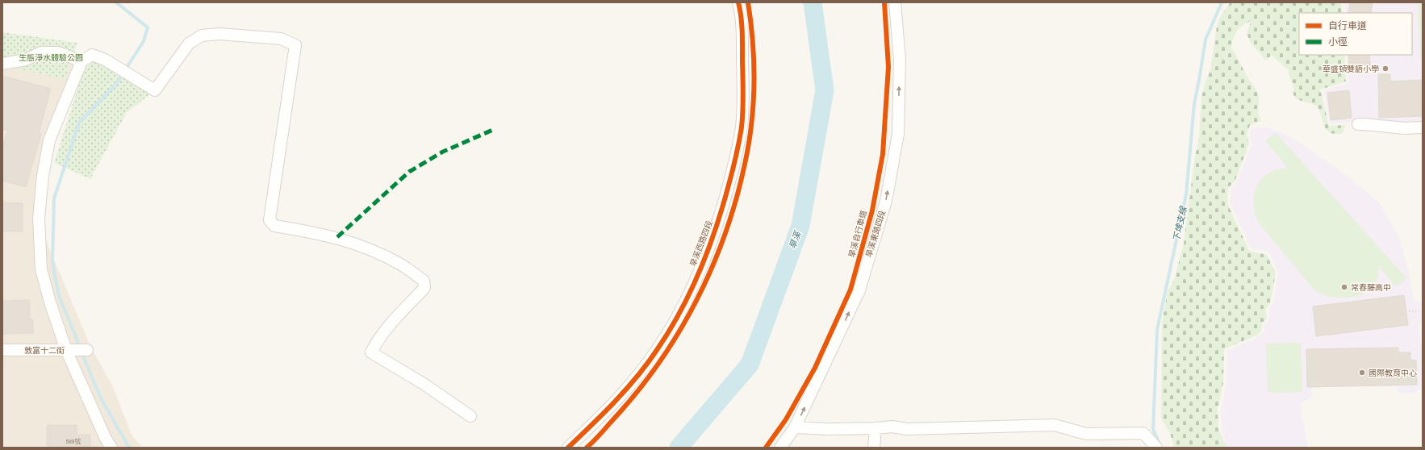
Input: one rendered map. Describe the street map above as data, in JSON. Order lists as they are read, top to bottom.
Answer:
{
  "streets": {
    "street": ["旱溪東路四段", "旱溪西路四段", "敦富十二街"],
    "cycle path": ["旱溪自行車道"]
  },
  "one_way": ["旱溪東路四段"],
  "water": ["下埤支線", "旱溪"],
  "parks": ["生態淨水體驗公園"],
  "places": ["華盛頓雙語小學", "常春藤高中", "國際教育中心"],
  "house_numbers": ["589號"],
  "legend": ["自行車道", "小徑"]
}
